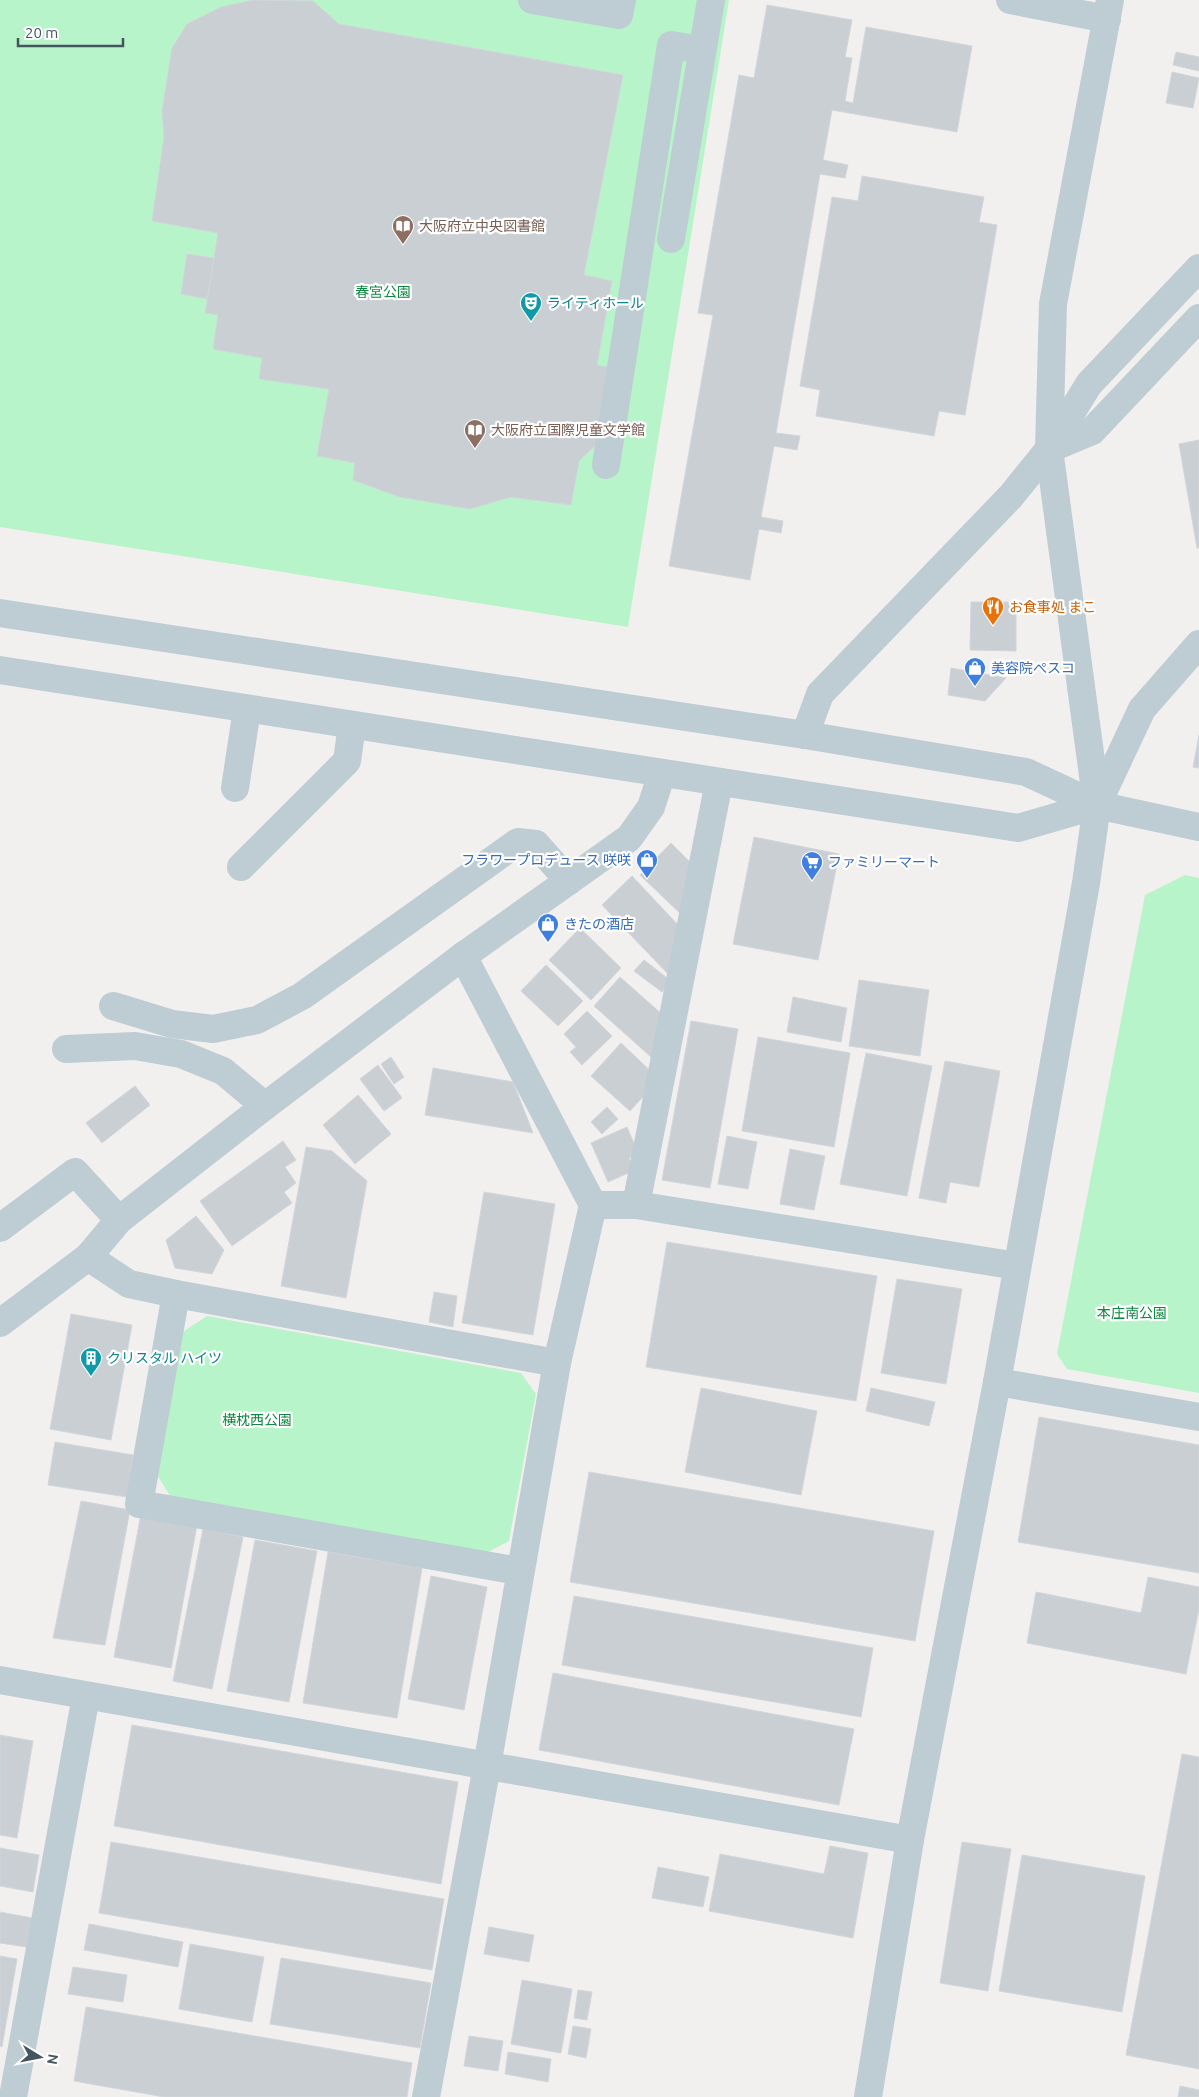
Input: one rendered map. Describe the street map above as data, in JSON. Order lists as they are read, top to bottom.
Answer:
{
  "parks": ["春宮公園", "本庄南公園", "横枕西公園"],
  "places": {
    "library": ["大阪府立中央図書館", "大阪府立国際児童文学館"],
    "theatre": ["ライティホール"],
    "restaurant": ["お食事処 まこ"],
    "shop": ["美容院ぺスコ", "フラワープロデュース 咲咲", "きたの酒店"],
    "supermarket": ["ファミリーマート"],
    "building": ["クリスタル ハイツ"]
  },
  "scale_bar": "20 m",
  "north": "right"
}
